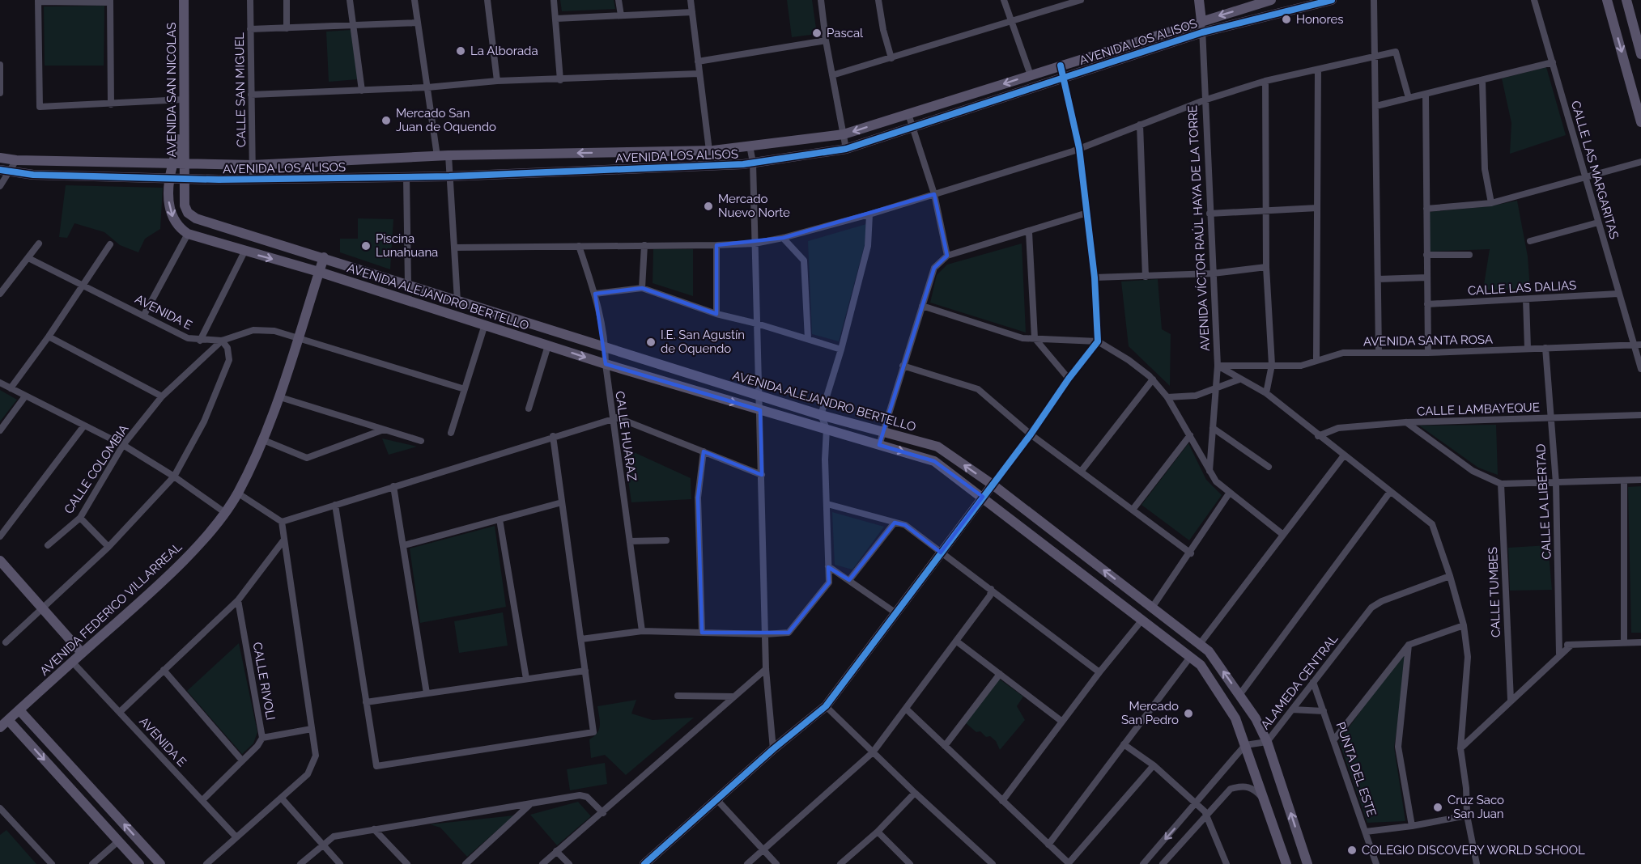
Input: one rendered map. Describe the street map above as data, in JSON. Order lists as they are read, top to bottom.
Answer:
{
  "streets": {
    "street": [
      "AVENIDA LOS ALISOS",
      "AVENIDA SAN NICOLAS",
      "CALLE SAN MIGUEL",
      "CALLE LAS MARGARITAS",
      "AVENIDA VÍCTOR RAÚL HAYA DE LA TORRE",
      "CALLE LAS DALIAS",
      "AVENIDA ALEJANDRO BERTELLO",
      "AVENIDA E",
      "AVENIDA SANTA ROSA",
      "CALLE LAMBAYEQUE",
      "CALLE HUARAZ",
      "CALLE COLOMBIA",
      "CALLE LA LIBERTAD",
      "CALLE TUMBES",
      "AVENIDA FEDERICO VILLARREAL",
      "CALLE RIVOLI",
      "ALAMEDA CENTRAL",
      "PUNTA DEL ESTE"
    ]
  },
  "crossings": [
    ["AVENIDA LOS ALISOS", "AVENIDA SAN NICOLAS"],
    ["AVENIDA LOS ALISOS", "CALLE SAN MIGUEL"],
    ["AVENIDA LOS ALISOS", "AVENIDA VÍCTOR RAÚL HAYA DE LA TORRE"],
    ["AVENIDA LOS ALISOS", "AVENIDA ALEJANDRO BERTELLO"],
    ["AVENIDA SAN NICOLAS", "AVENIDA ALEJANDRO BERTELLO"],
    ["CALLE LAS MARGARITAS", "CALLE LAS DALIAS"],
    ["CALLE LAS MARGARITAS", "AVENIDA SANTA ROSA"],
    ["AVENIDA VÍCTOR RAÚL HAYA DE LA TORRE", "AVENIDA SANTA ROSA"],
    ["AVENIDA VÍCTOR RAÚL HAYA DE LA TORRE", "CALLE LAMBAYEQUE"],
    ["AVENIDA VÍCTOR RAÚL HAYA DE LA TORRE", "ALAMEDA CENTRAL"],
    ["AVENIDA ALEJANDRO BERTELLO", "CALLE HUARAZ"],
    ["AVENIDA ALEJANDRO BERTELLO", "AVENIDA FEDERICO VILLARREAL"],
    ["AVENIDA ALEJANDRO BERTELLO", "ALAMEDA CENTRAL"],
    ["AVENIDA E", "CALLE COLOMBIA"],
    ["AVENIDA E", "AVENIDA FEDERICO VILLARREAL"],
    ["AVENIDA E", "CALLE RIVOLI"],
    ["AVENIDA SANTA ROSA", "CALLE LA LIBERTAD"],
    ["CALLE LAMBAYEQUE", "CALLE LA LIBERTAD"],
    ["ALAMEDA CENTRAL", "PUNTA DEL ESTE"]
  ],
  "places": [
    "Honores",
    "Pascal",
    "La Alborada",
    "Mercado San Juan de Oquendo",
    "Mercado Nuevo Norte",
    "Piscina Lunahuana",
    "I.E. San Agustín de Oquendo",
    "Mercado San Pedro",
    "Cruz Saco , San Juan",
    "COLEGIO DISCOVERY WORLD SCHOOL"
  ]
}
